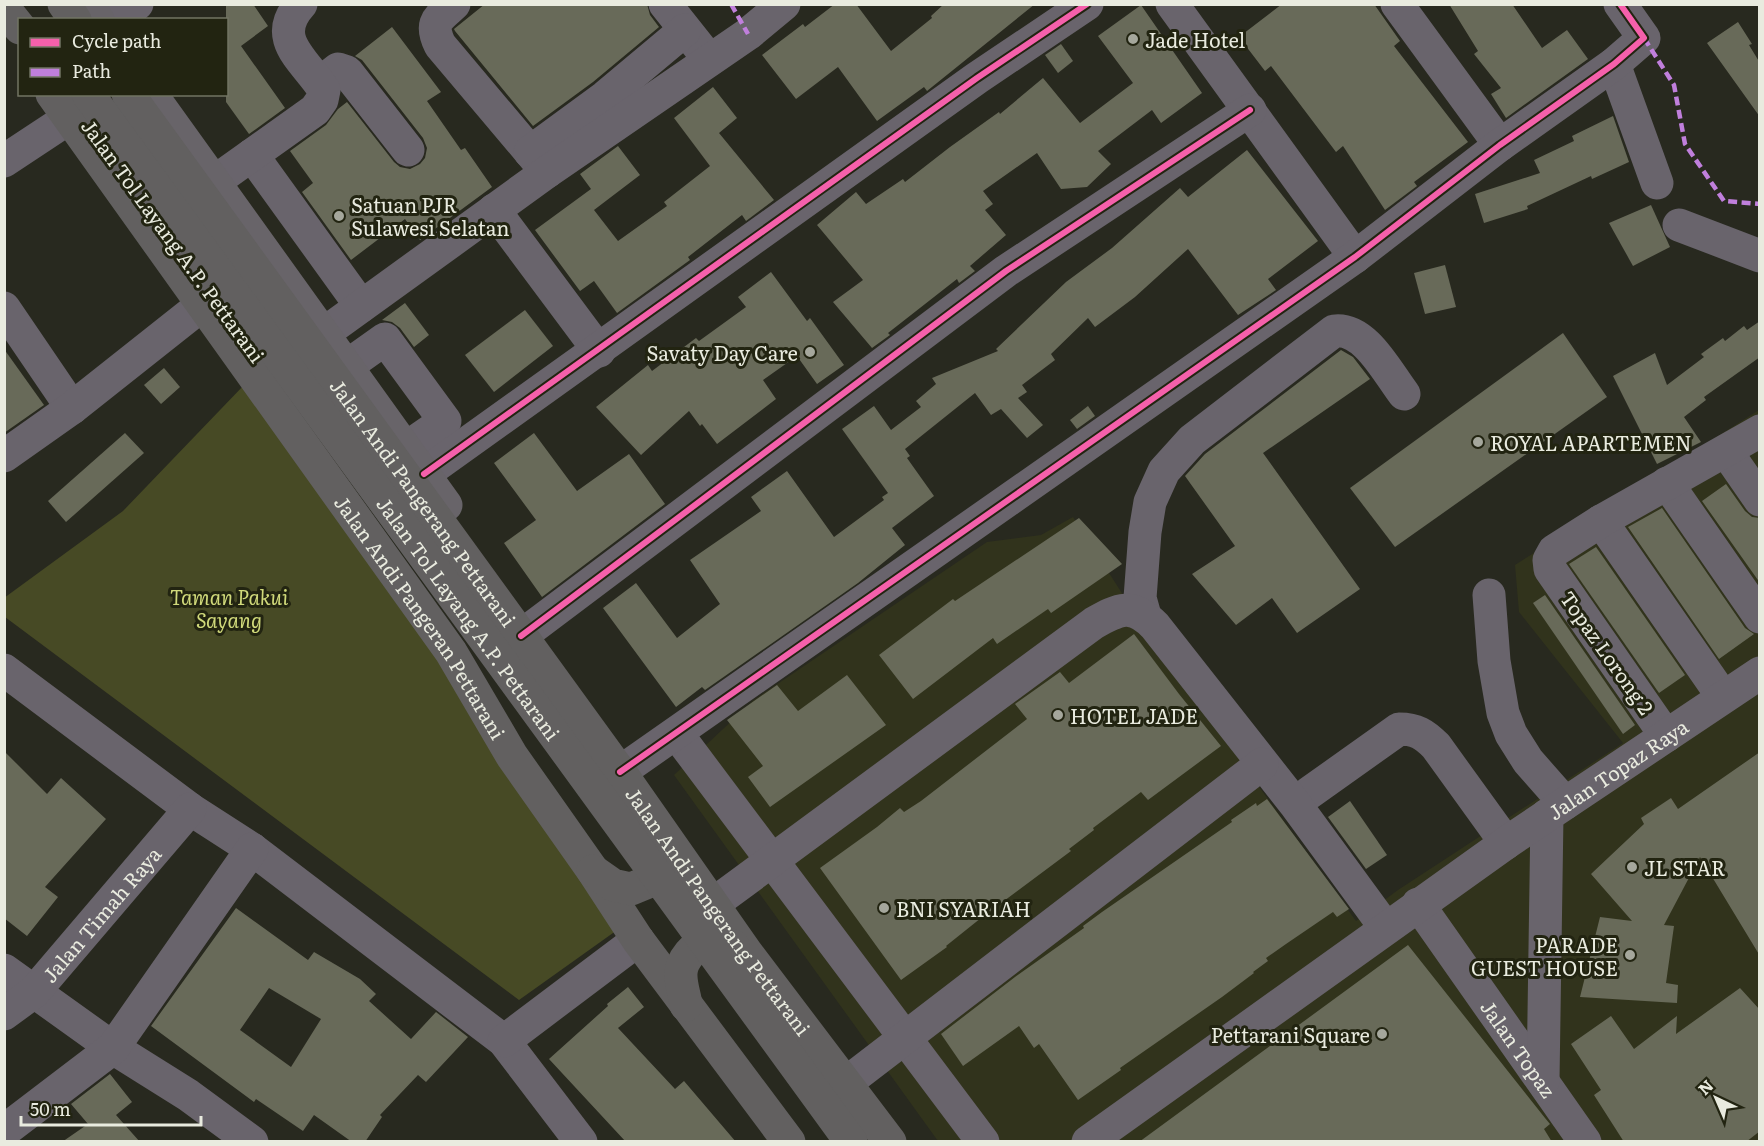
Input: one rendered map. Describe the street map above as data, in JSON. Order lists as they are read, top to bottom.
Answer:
{
  "streets": {
    "highway": ["Jalan Tol Layang A.P. Pettarani", "Jalan Andi Pangerang Pettarani", "Jalan Andi Pangeran Pettarani"],
    "street": [
      "Topaz Lorong 2",
      "Jalan Topaz Raya",
      "Jalan Timah Raya",
      "Jalan Topaz"
    ]
  },
  "crossings": [
    ["Jalan Tol Layang A.P. Pettarani", "Jalan Andi Pangeran Pettarani"],
    ["Topaz Lorong 2", "Jalan Topaz Raya"],
    ["Jalan Topaz Raya", "Jalan Topaz"]
  ],
  "parks": ["Taman Pakui Sayang"],
  "places": [
    "Jade Hotel",
    "Satuan PJR Sulawesi Selatan",
    "Savaty Day Care",
    "ROYAL APARTEMEN",
    "HOTEL JADE",
    "JL STAR",
    "BNI SYARIAH",
    "PARADE GUEST HOUSE",
    "Pettarani Square"
  ],
  "legend": ["Cycle path", "Path"],
  "scale_bar": "50 m",
  "north": "top left"
}
